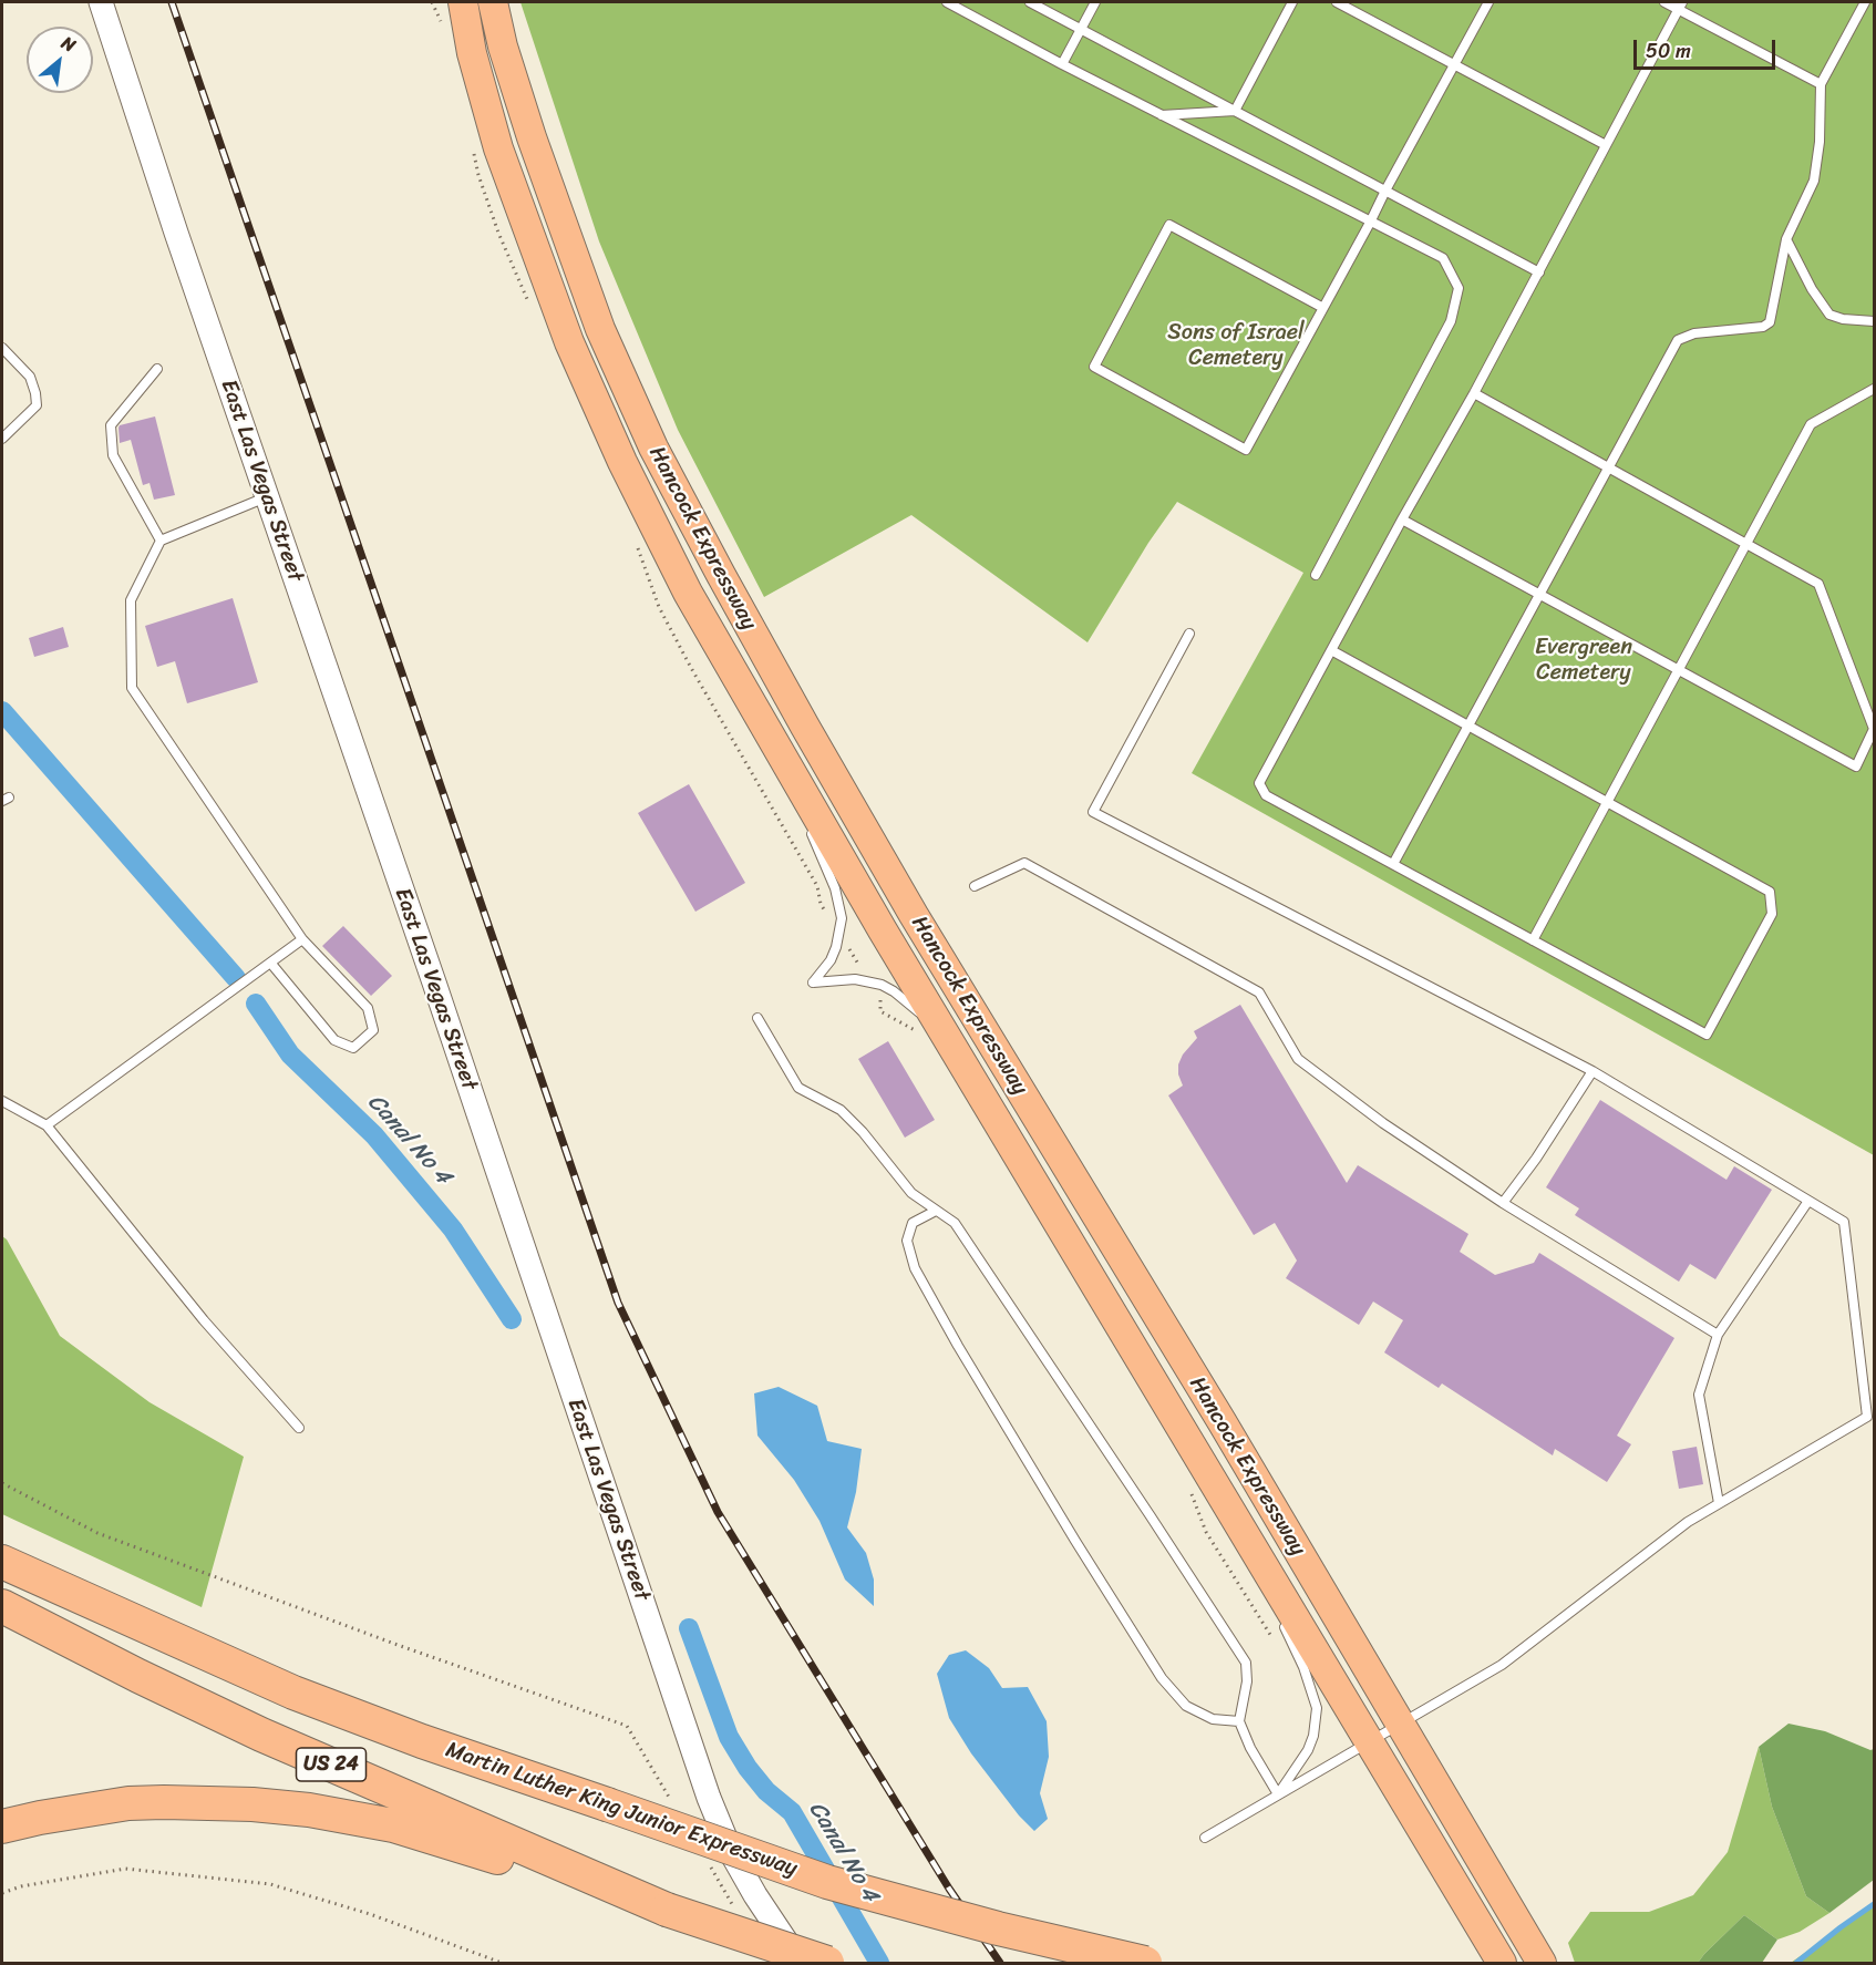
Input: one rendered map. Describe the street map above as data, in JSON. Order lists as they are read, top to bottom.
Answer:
{
  "streets": {
    "highway": ["US 24", "Martin Luther King Junior Expressway"],
    "main road": ["Hancock Expressway"],
    "street": ["East Las Vegas Street"]
  },
  "crossings": [
    ["US 24", "Martin Luther King Junior Expressway"]
  ],
  "water": ["Canal No 4"],
  "parks": ["Sons of Israel Cemetery", "Evergreen Cemetery"],
  "scale_bar": "50 m",
  "north": "top right"
}
